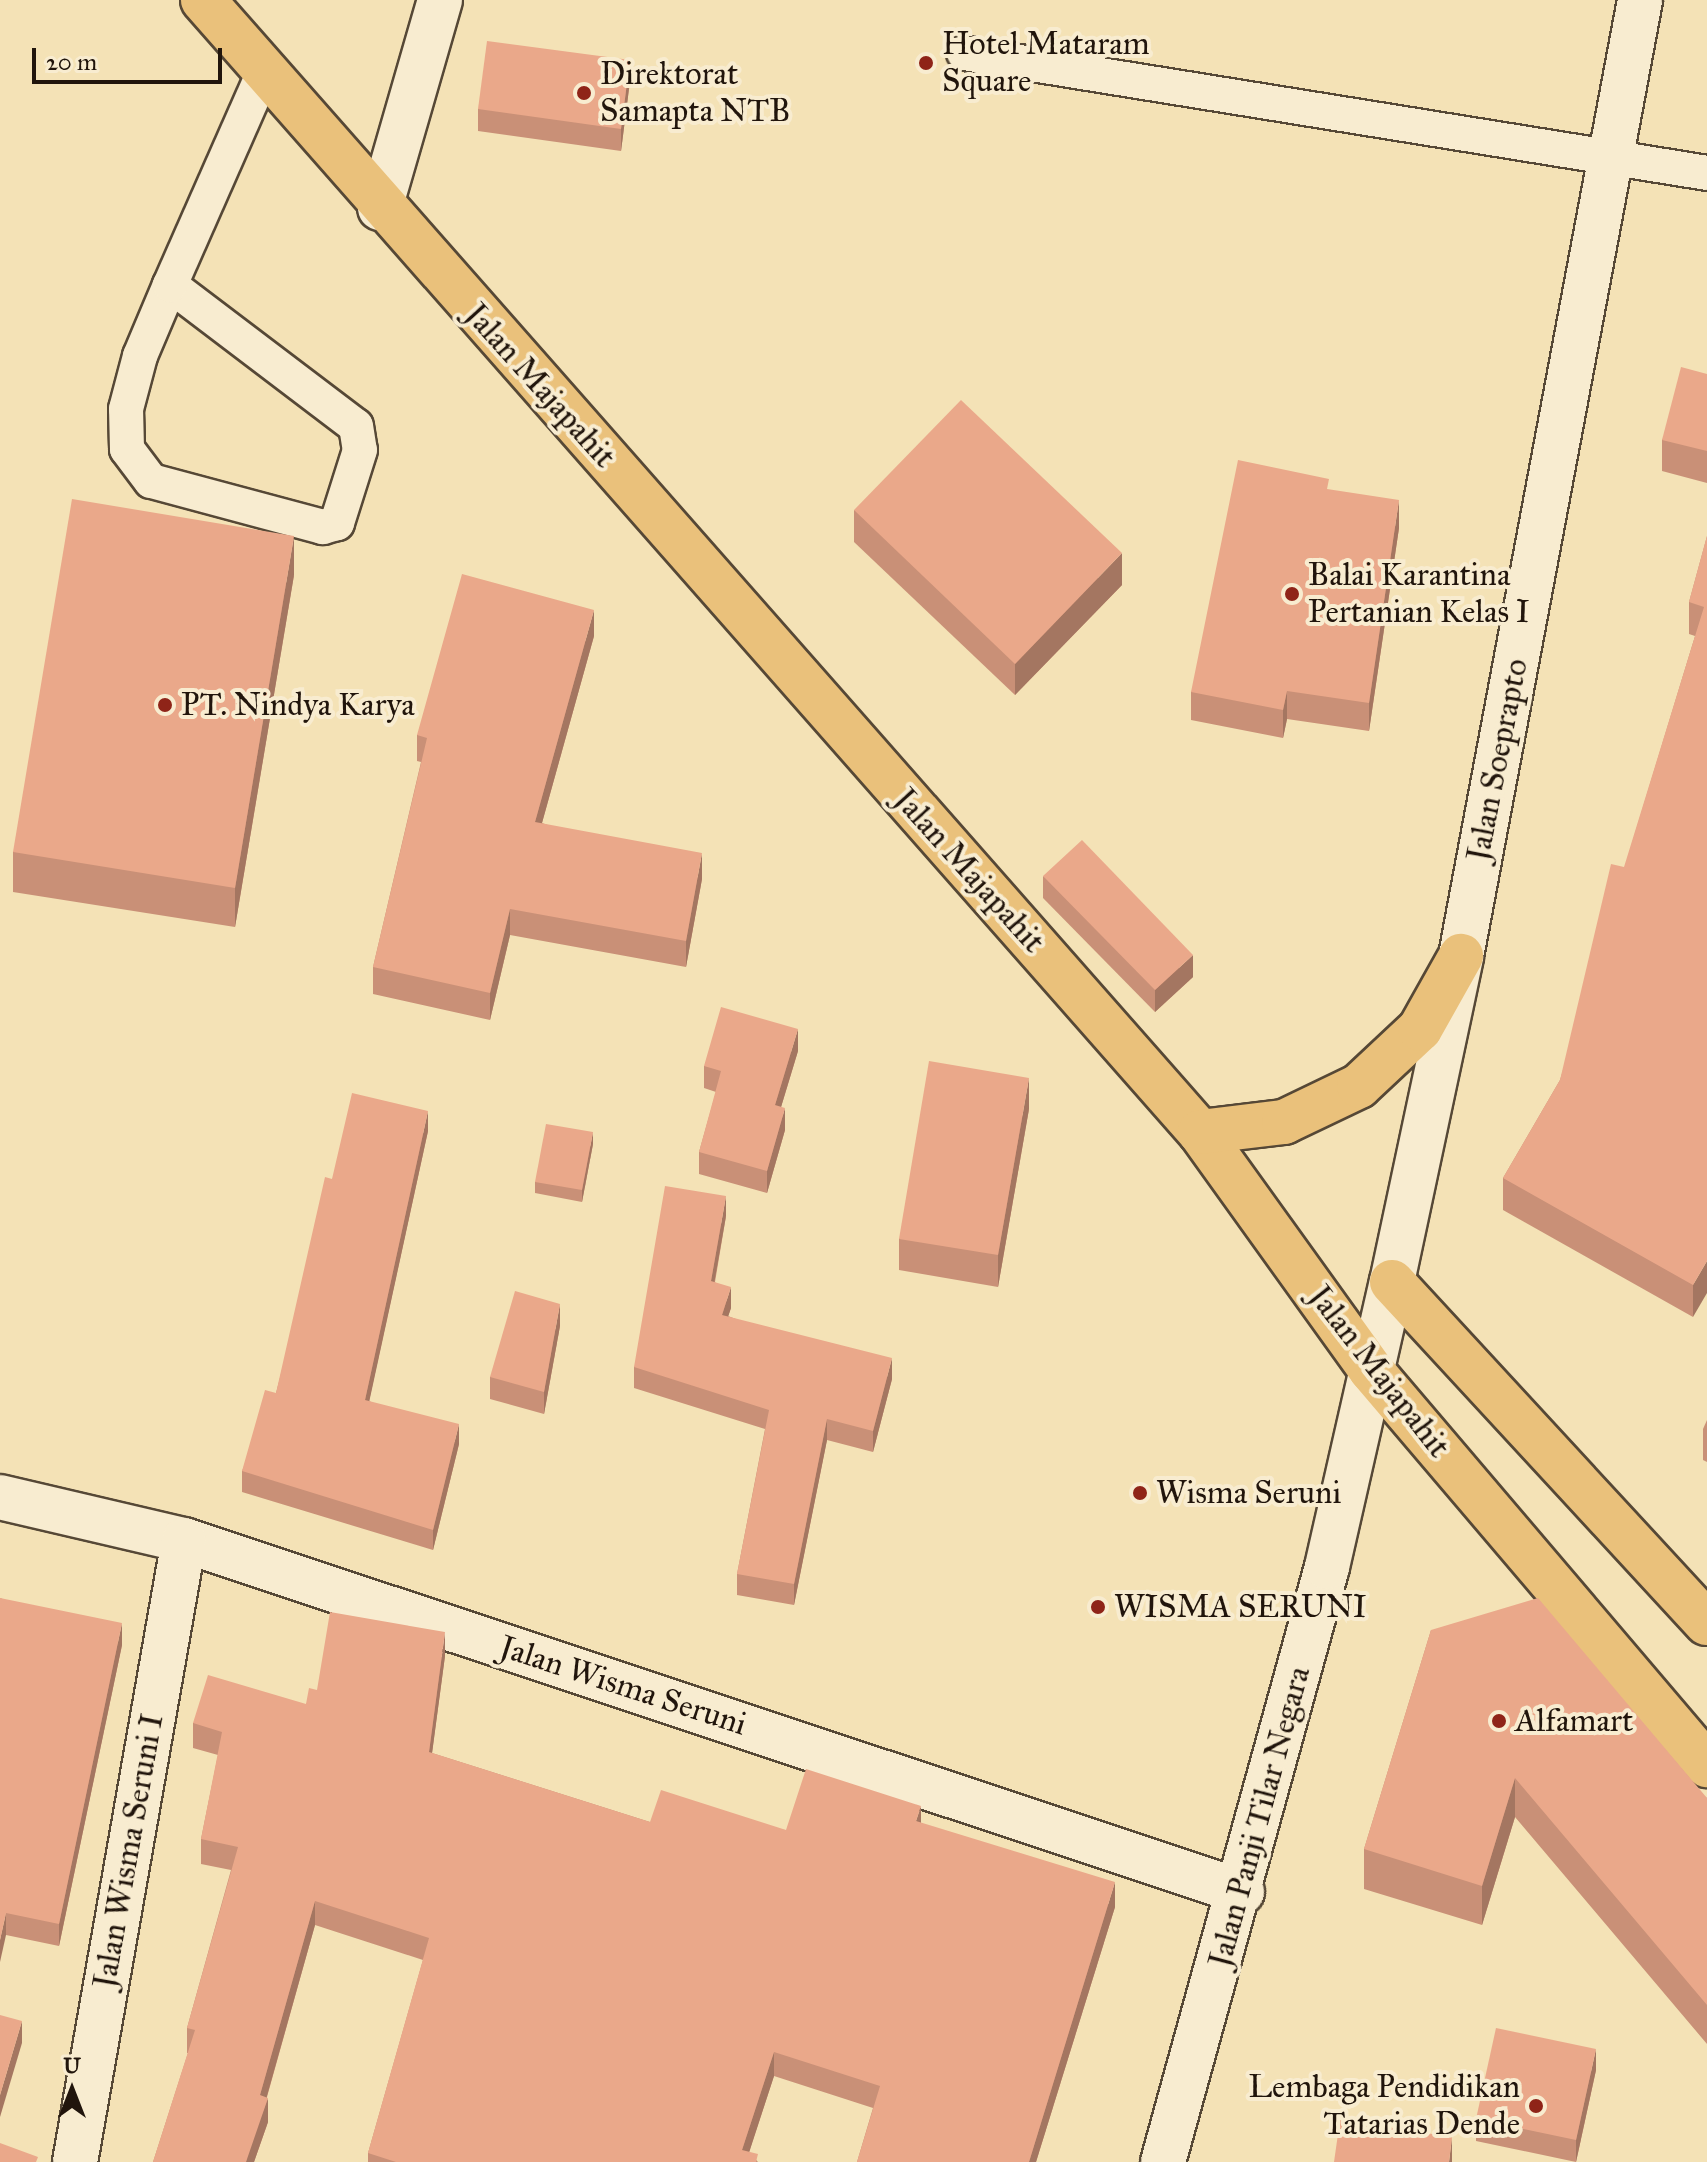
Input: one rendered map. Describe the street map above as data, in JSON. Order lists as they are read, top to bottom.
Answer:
{
  "streets": {
    "main road": [
      "Jalan Majapahit",
      "Jalan Soeprapto",
      "Jalan Wisma Seruni",
      "Jalan Panji Tilar Negara",
      "Jalan Wisma Seruni I"
    ]
  },
  "crossings": [
    ["Jalan Majapahit", "Jalan Soeprapto"],
    ["Jalan Majapahit", "Jalan Panji Tilar Negara"],
    ["Jalan Soeprapto", "Jalan Panji Tilar Negara"],
    ["Jalan Wisma Seruni", "Jalan Panji Tilar Negara"],
    ["Jalan Wisma Seruni", "Jalan Wisma Seruni I"]
  ],
  "places": [
    "Hotel Mataram Square",
    "Direktorat Samapta NTB",
    "Balai Karantina Pertanian Kelas I",
    "PT. Nindya Karya",
    "Wisma Seruni",
    "WISMA SERUNI",
    "Alfamart",
    "Lembaga Pendidikan Tatarias Dende"
  ],
  "scale_bar": "20 m",
  "north": "top"
}
